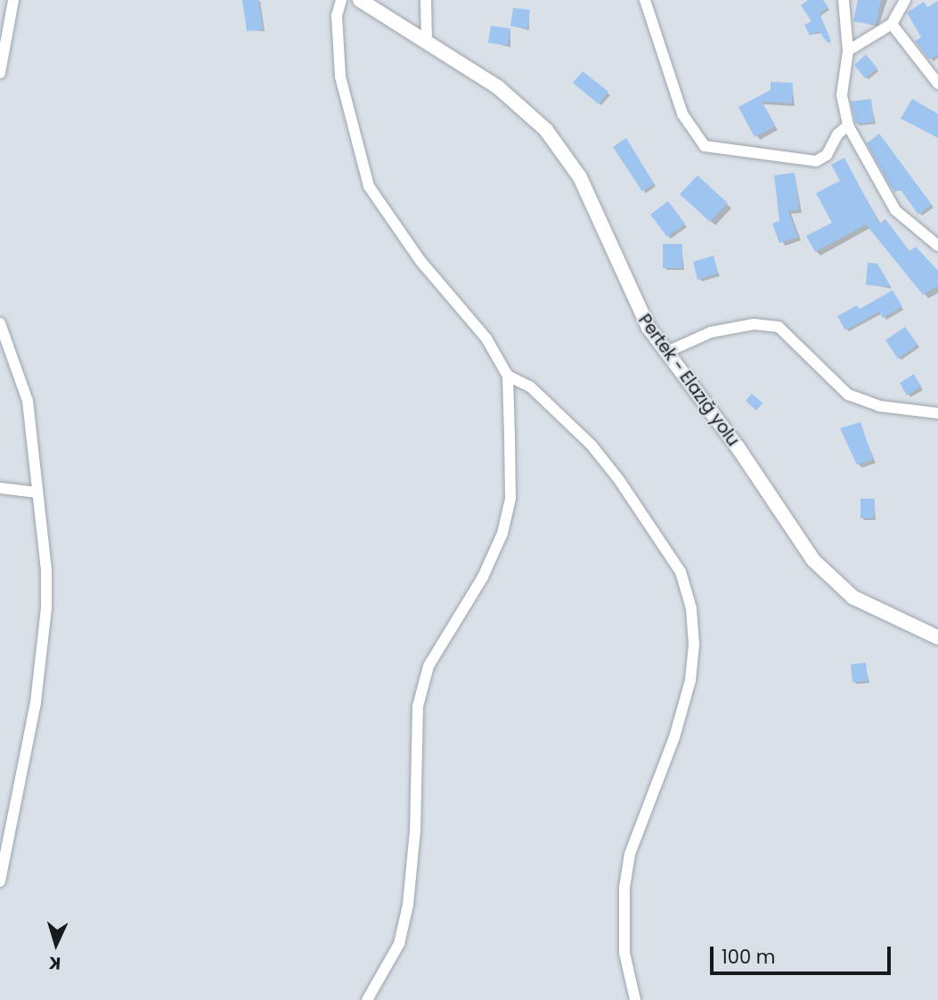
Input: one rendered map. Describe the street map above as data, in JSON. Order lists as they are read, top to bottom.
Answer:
{
  "streets": {
    "main road": ["Pertek - Elazığ yolu"]
  },
  "scale_bar": "100 m",
  "north": "bottom"
}
